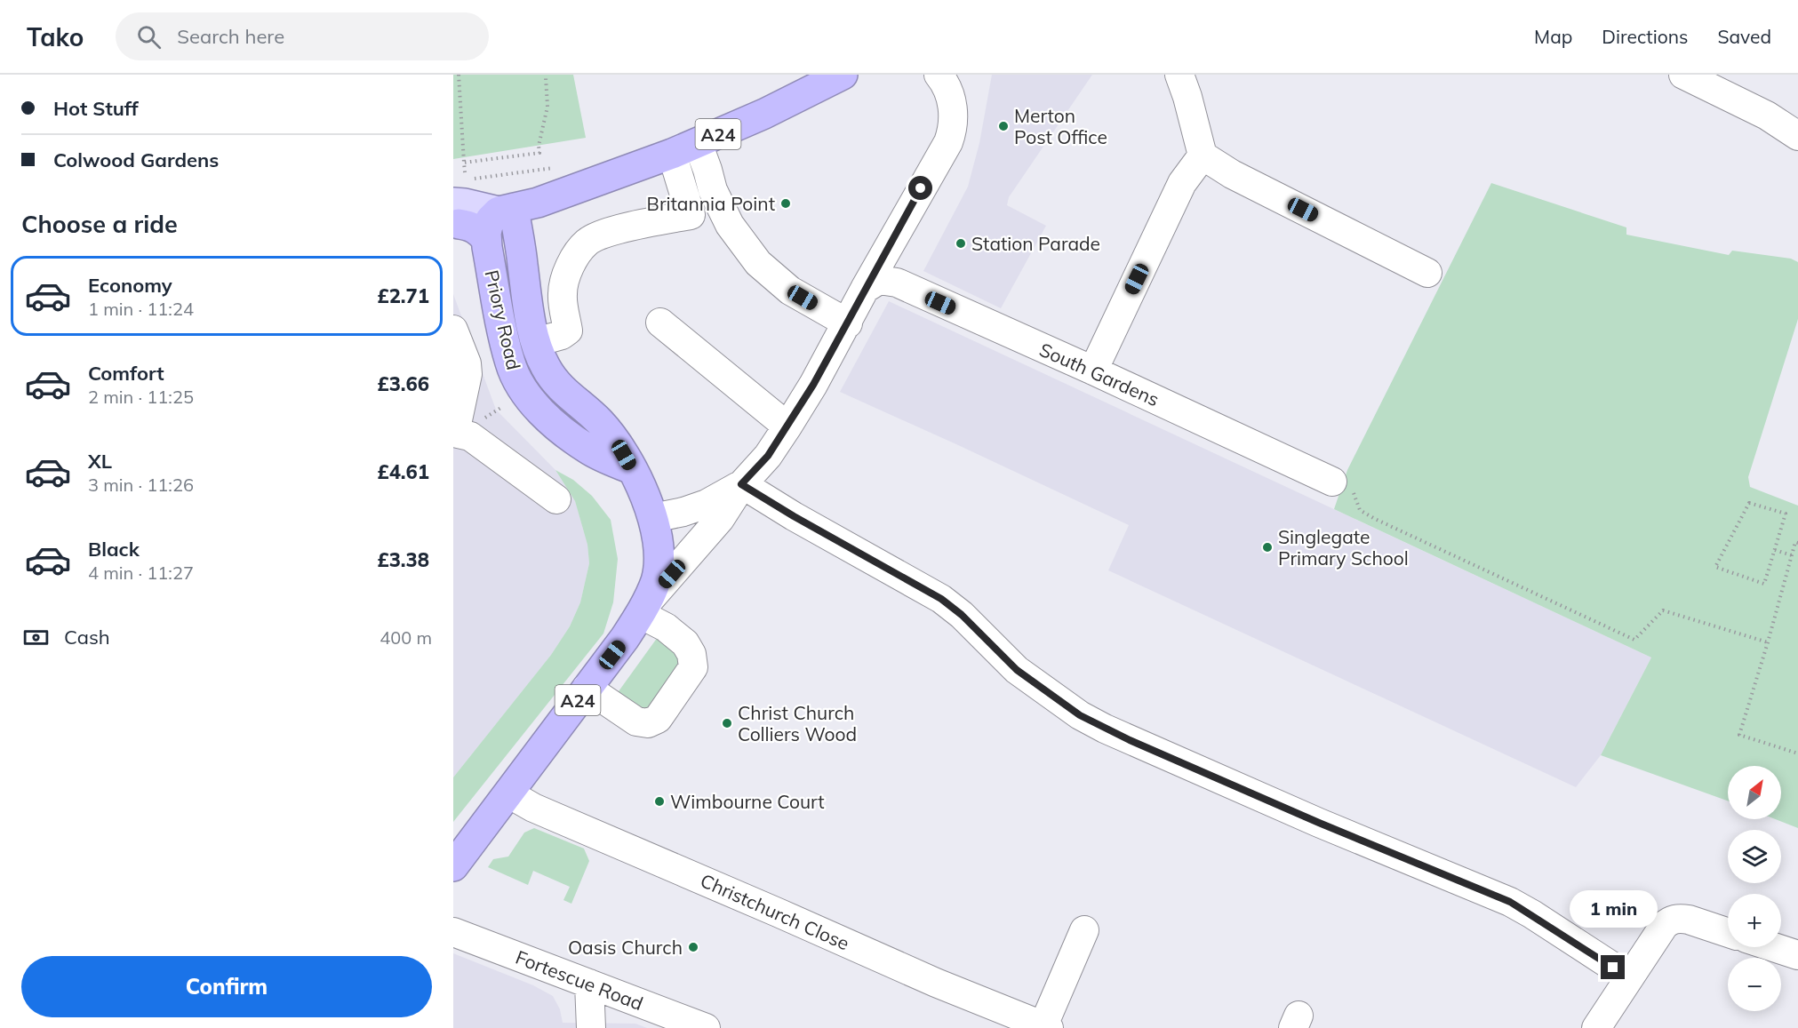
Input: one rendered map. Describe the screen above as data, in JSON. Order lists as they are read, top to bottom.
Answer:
{
  "streets": {
    "highway": ["A24", "Priory Road"],
    "street": ["South Gardens", "Christchurch Close", "Fortescue Road"]
  },
  "crossings": [
    ["A24", "Priory Road"],
    ["A24", "Christchurch Close"]
  ],
  "places": [
    "Merton Post Office",
    "Britannia Point",
    "Station Parade",
    "Singlegate Primary School",
    "Christ Church Colliers Wood",
    "Wimbourne Court",
    "Oasis Church"
  ],
  "north": "top right",
  "page": {
    "header": "Tako",
    "search": "Search here",
    "nav": ["Map", "Directions", "Saved"],
    "banner": ["Hot Stuff", "Colwood Gardens"],
    "heading": "Choose a ride",
    "list": [
      {
        "name": "Economy",
        "note": "1 min · 11:24",
        "value": "£2.71"
      },
      {
        "name": "Comfort",
        "note": "2 min · 11:25",
        "value": "£3.66"
      },
      {
        "name": "XL",
        "note": "3 min · 11:26",
        "value": "£4.61"
      },
      {
        "name": "Black",
        "note": "4 min · 11:27",
        "value": "£3.38"
      }
    ],
    "pay": ["Cash", "400 m"],
    "map_buttons": ["+", "−"],
    "bubble": "1 min",
    "buttons": "Confirm"
  }
}
